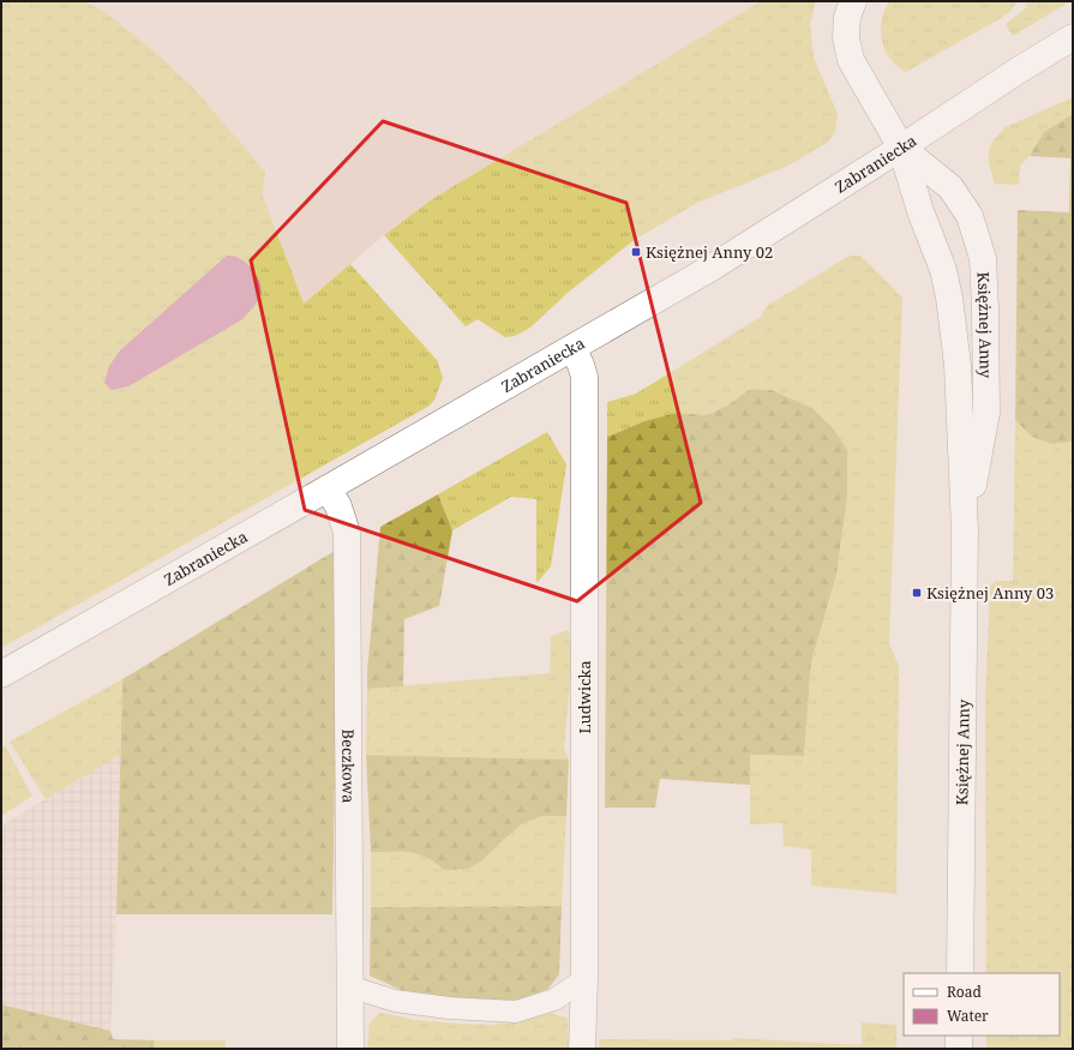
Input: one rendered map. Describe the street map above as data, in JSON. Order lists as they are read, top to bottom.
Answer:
{
  "streets": {
    "street": [
      "Zabraniecka",
      "Księżnej Anny",
      "Ludwicka",
      "Beczkowa"
    ]
  },
  "crossings": [
    ["Zabraniecka", "Księżnej Anny"],
    ["Zabraniecka", "Ludwicka"],
    ["Zabraniecka", "Beczkowa"]
  ],
  "places": {
    "transit": ["Księżnej Anny 02", "Księżnej Anny 03"]
  },
  "legend": ["Road", "Water"]
}
